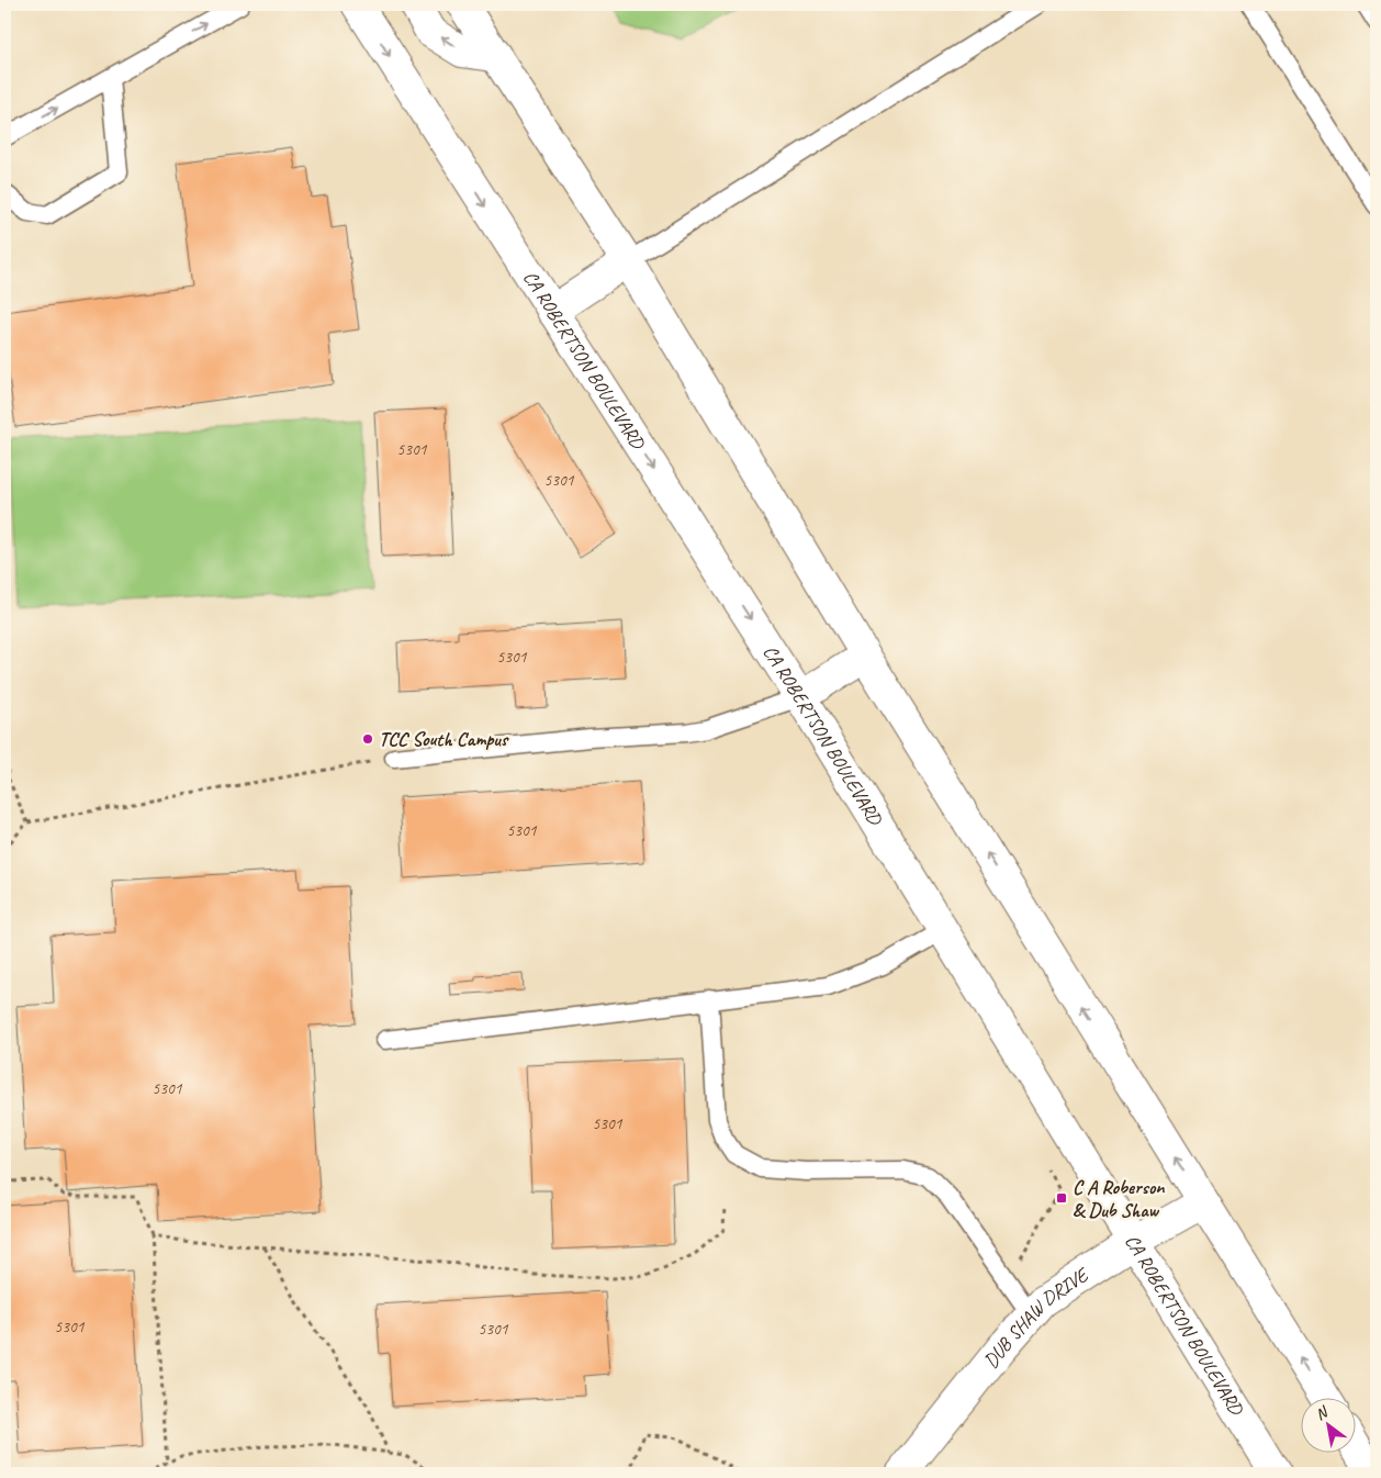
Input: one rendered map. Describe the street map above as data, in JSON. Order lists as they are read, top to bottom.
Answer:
{
  "streets": {
    "street": ["CA ROBERTSON BOULEVARD", "DUB SHAW DRIVE"]
  },
  "crossings": [
    ["CA ROBERTSON BOULEVARD", "DUB SHAW DRIVE"]
  ],
  "places": {
    "other": ["TCC South Campus"],
    "transit": ["C A Roberson & Dub Shaw"]
  },
  "house_numbers": [
    "5301",
    "5301",
    "5301",
    "5301",
    "5301",
    "5301",
    "5301",
    "5301"
  ],
  "north": "top left"
}
